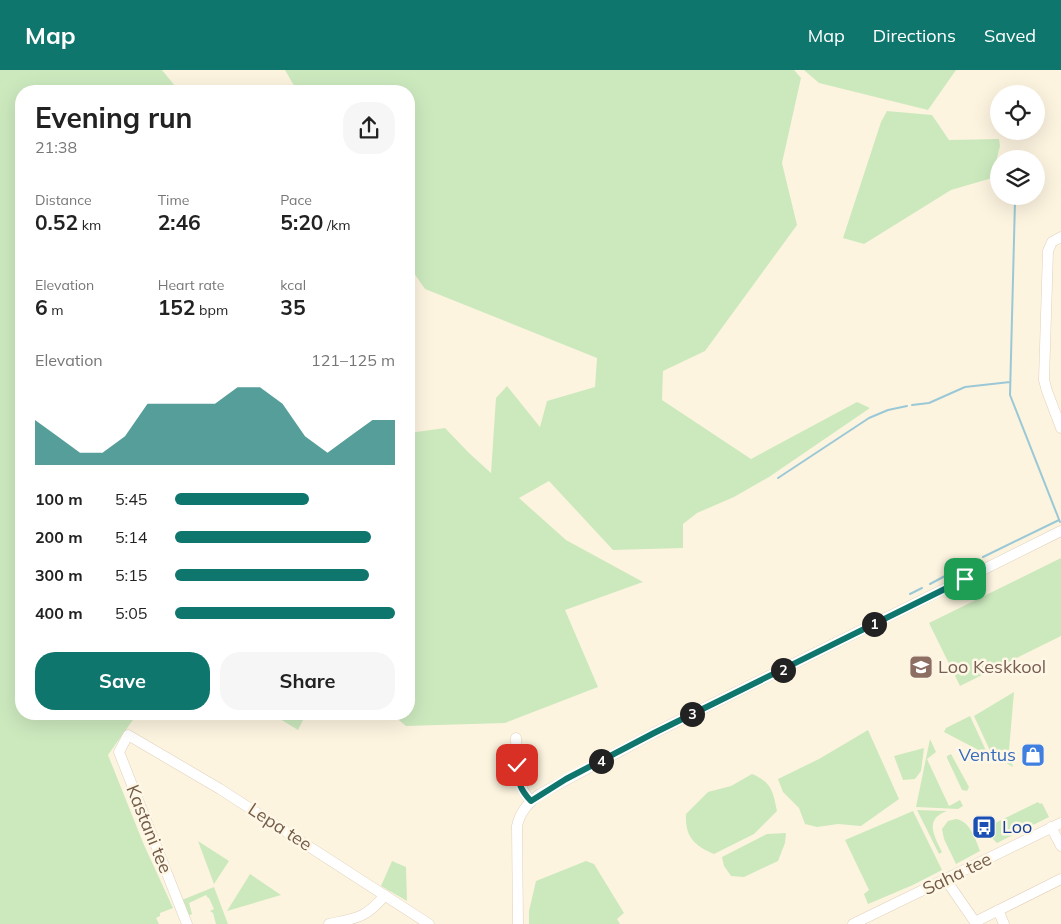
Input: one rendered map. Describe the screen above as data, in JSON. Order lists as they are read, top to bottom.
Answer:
{
  "streets": {
    "street": ["Lepa tee", "Kastani tee", "Saha tee"]
  },
  "crossings": [
    ["Lepa tee", "Kastani tee"]
  ],
  "places": {
    "school or university": ["Loo Keskkool"],
    "shop": ["Ventus"],
    "bus stop": ["Loo"]
  },
  "page": {
    "header": "Map",
    "nav": ["Map", "Directions", "Saved"],
    "heading": ["Evening run", "21:38"],
    "stats": [
      ["Distance", "0.52 km"],
      ["Time", "2:46"],
      ["Pace", "5:20 /km"],
      ["Elevation", "6 m"],
      ["Heart rate", "152 bpm"],
      ["kcal", "35"]
    ],
    "chart": ["Elevation", "121–125 m"],
    "list": [
      {
        "name": "100 m",
        "note": "5:45"
      },
      {
        "name": "200 m",
        "note": "5:14"
      },
      {
        "name": "300 m",
        "note": "5:15"
      },
      {
        "name": "400 m",
        "note": "5:05"
      }
    ],
    "pins": [
      "1",
      "2",
      "3",
      "4"
    ],
    "buttons": ["Save", "Share"]
  }
}
